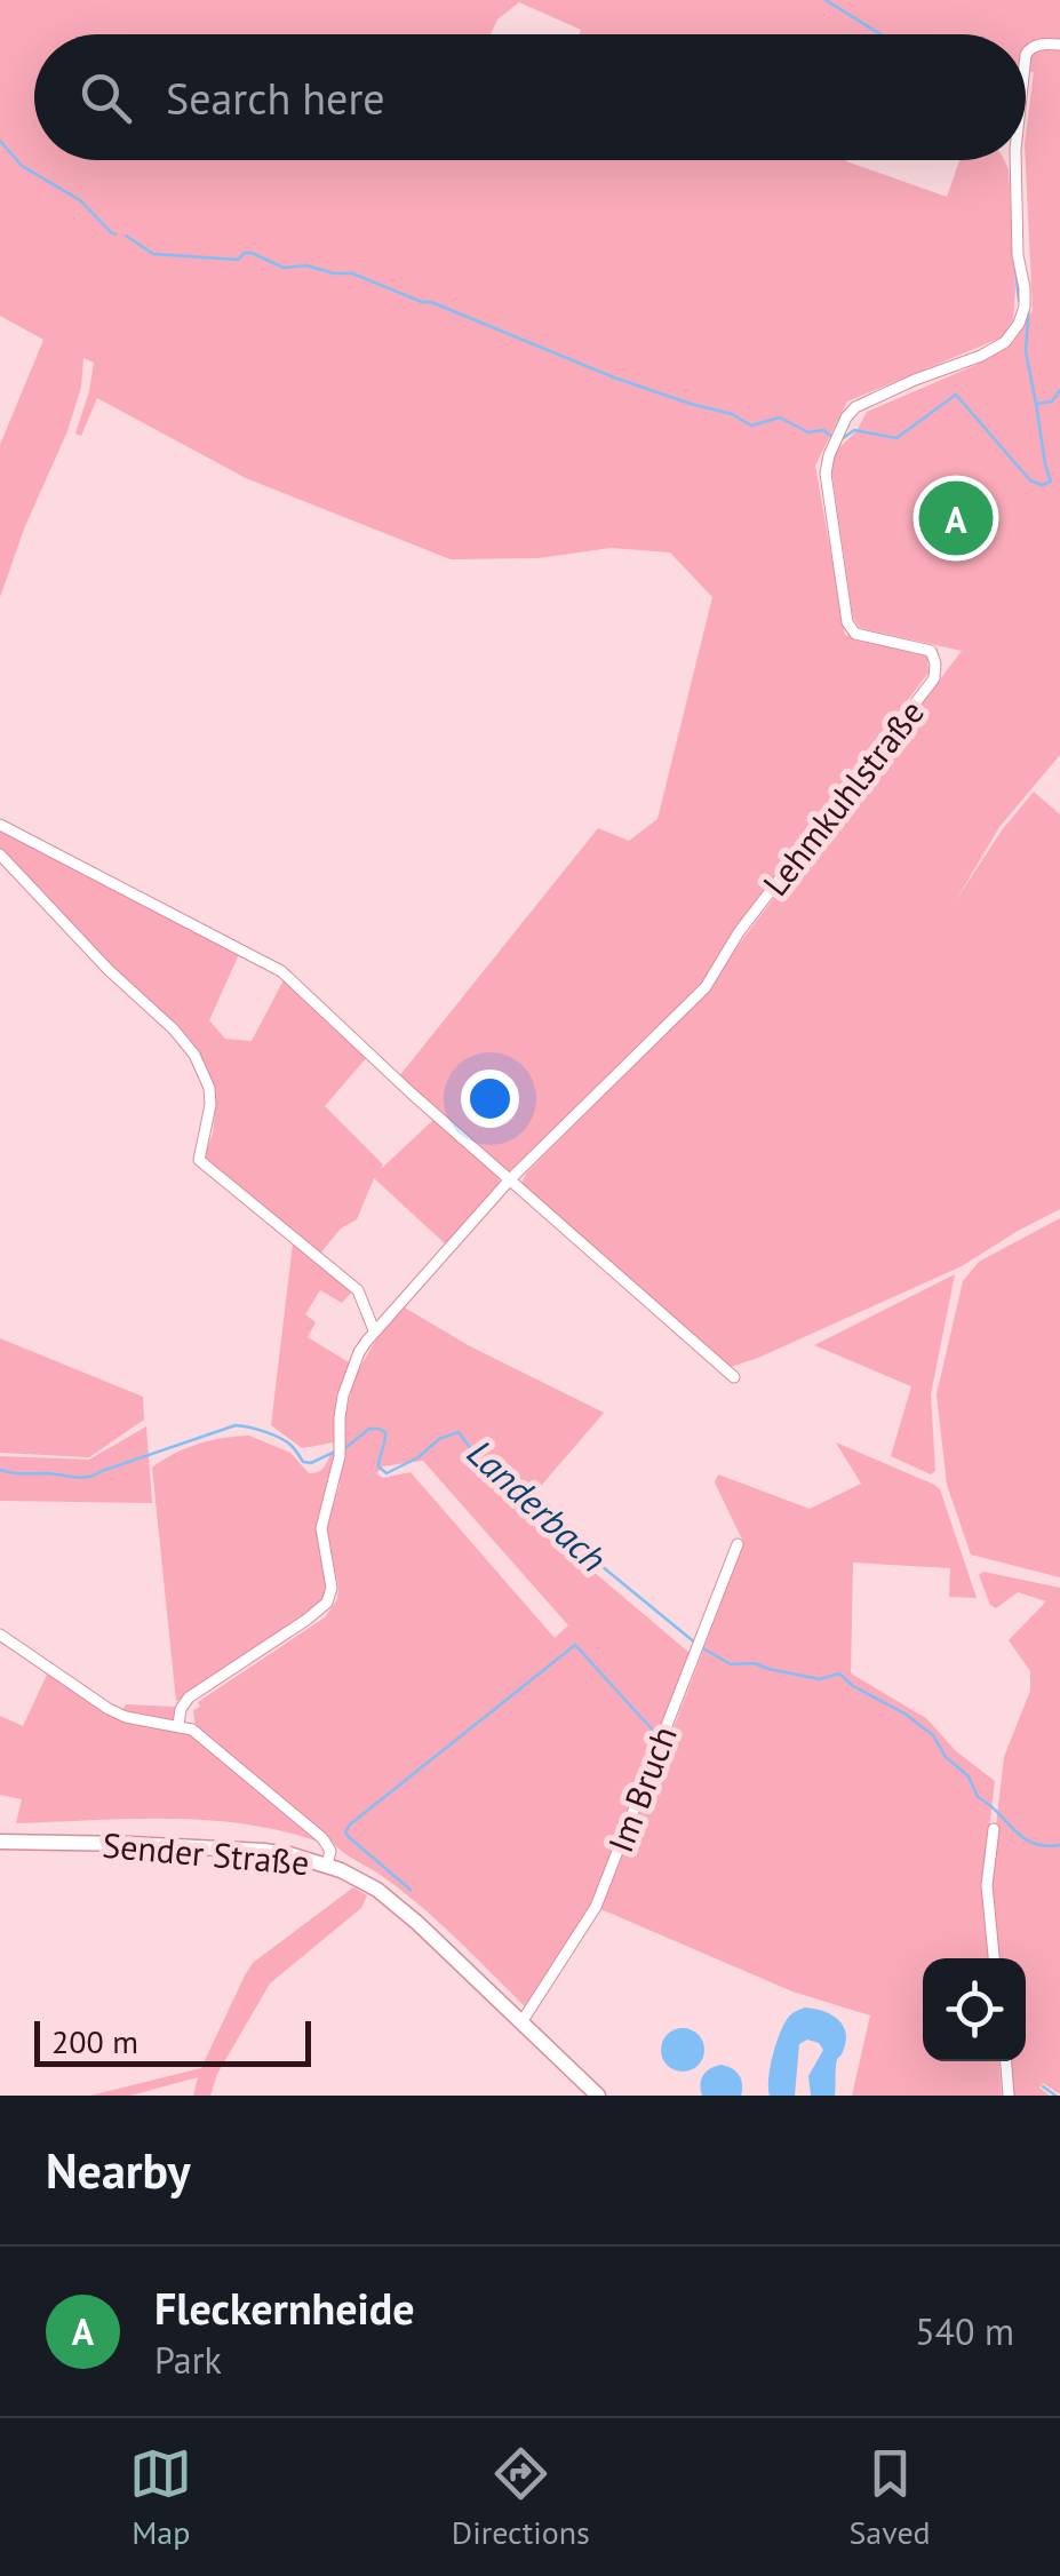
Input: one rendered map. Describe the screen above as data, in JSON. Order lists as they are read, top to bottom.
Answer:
{
  "streets": {
    "main road": ["Sender Straße"],
    "street": ["Lehmkuhlstraße", "Im Bruch"]
  },
  "crossings": [
    ["Im Bruch", "Sender Straße"]
  ],
  "water": ["Landerbach"],
  "scale_bar": "200 m",
  "page": {
    "search": "Search here",
    "pins": "A",
    "scale": "200 m",
    "heading": "Nearby",
    "list": [
      {
        "mark": "A",
        "name": "Fleckernheide",
        "note": "Park",
        "value": "540 m"
      }
    ],
    "nav": ["Map", "Directions", "Saved"]
  }
}
